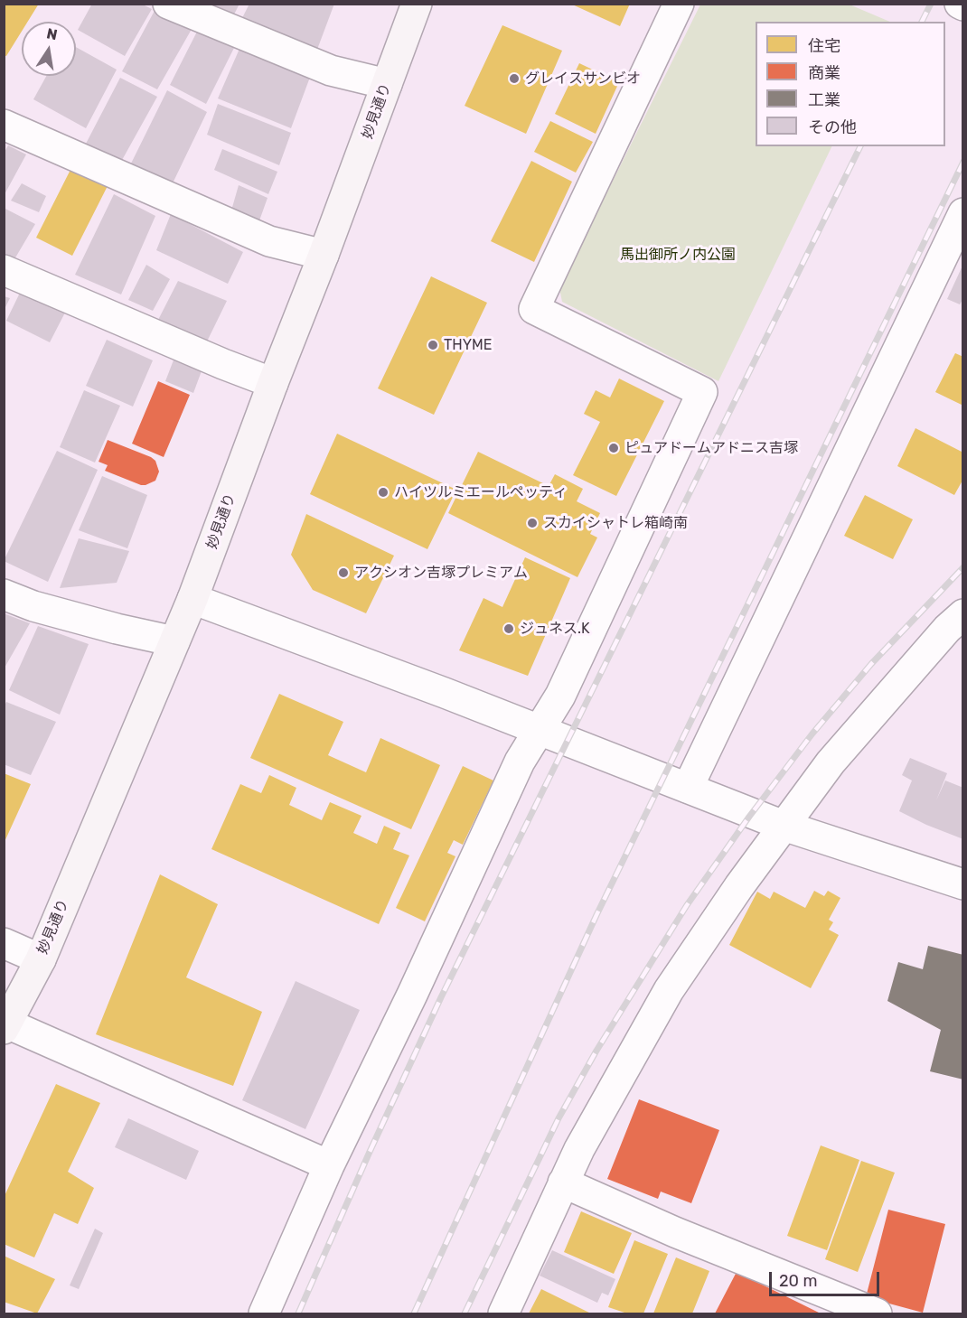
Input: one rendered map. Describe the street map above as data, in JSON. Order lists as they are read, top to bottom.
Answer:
{
  "streets": {
    "main road": ["妙見通り"]
  },
  "parks": ["馬出御所ノ内公園"],
  "places": [
    "グレイスサンビオ",
    "THYME",
    "ピュアドームアドニス吉塚",
    "ハイツルミエールペッティ",
    "スカイシャトレ箱崎南",
    "アクシオン吉塚プレミアム",
    "ジュネス.K"
  ],
  "legend": [
    "住宅",
    "商業",
    "工業",
    "その他"
  ],
  "scale_bar": "20 m",
  "north": "top"
}
